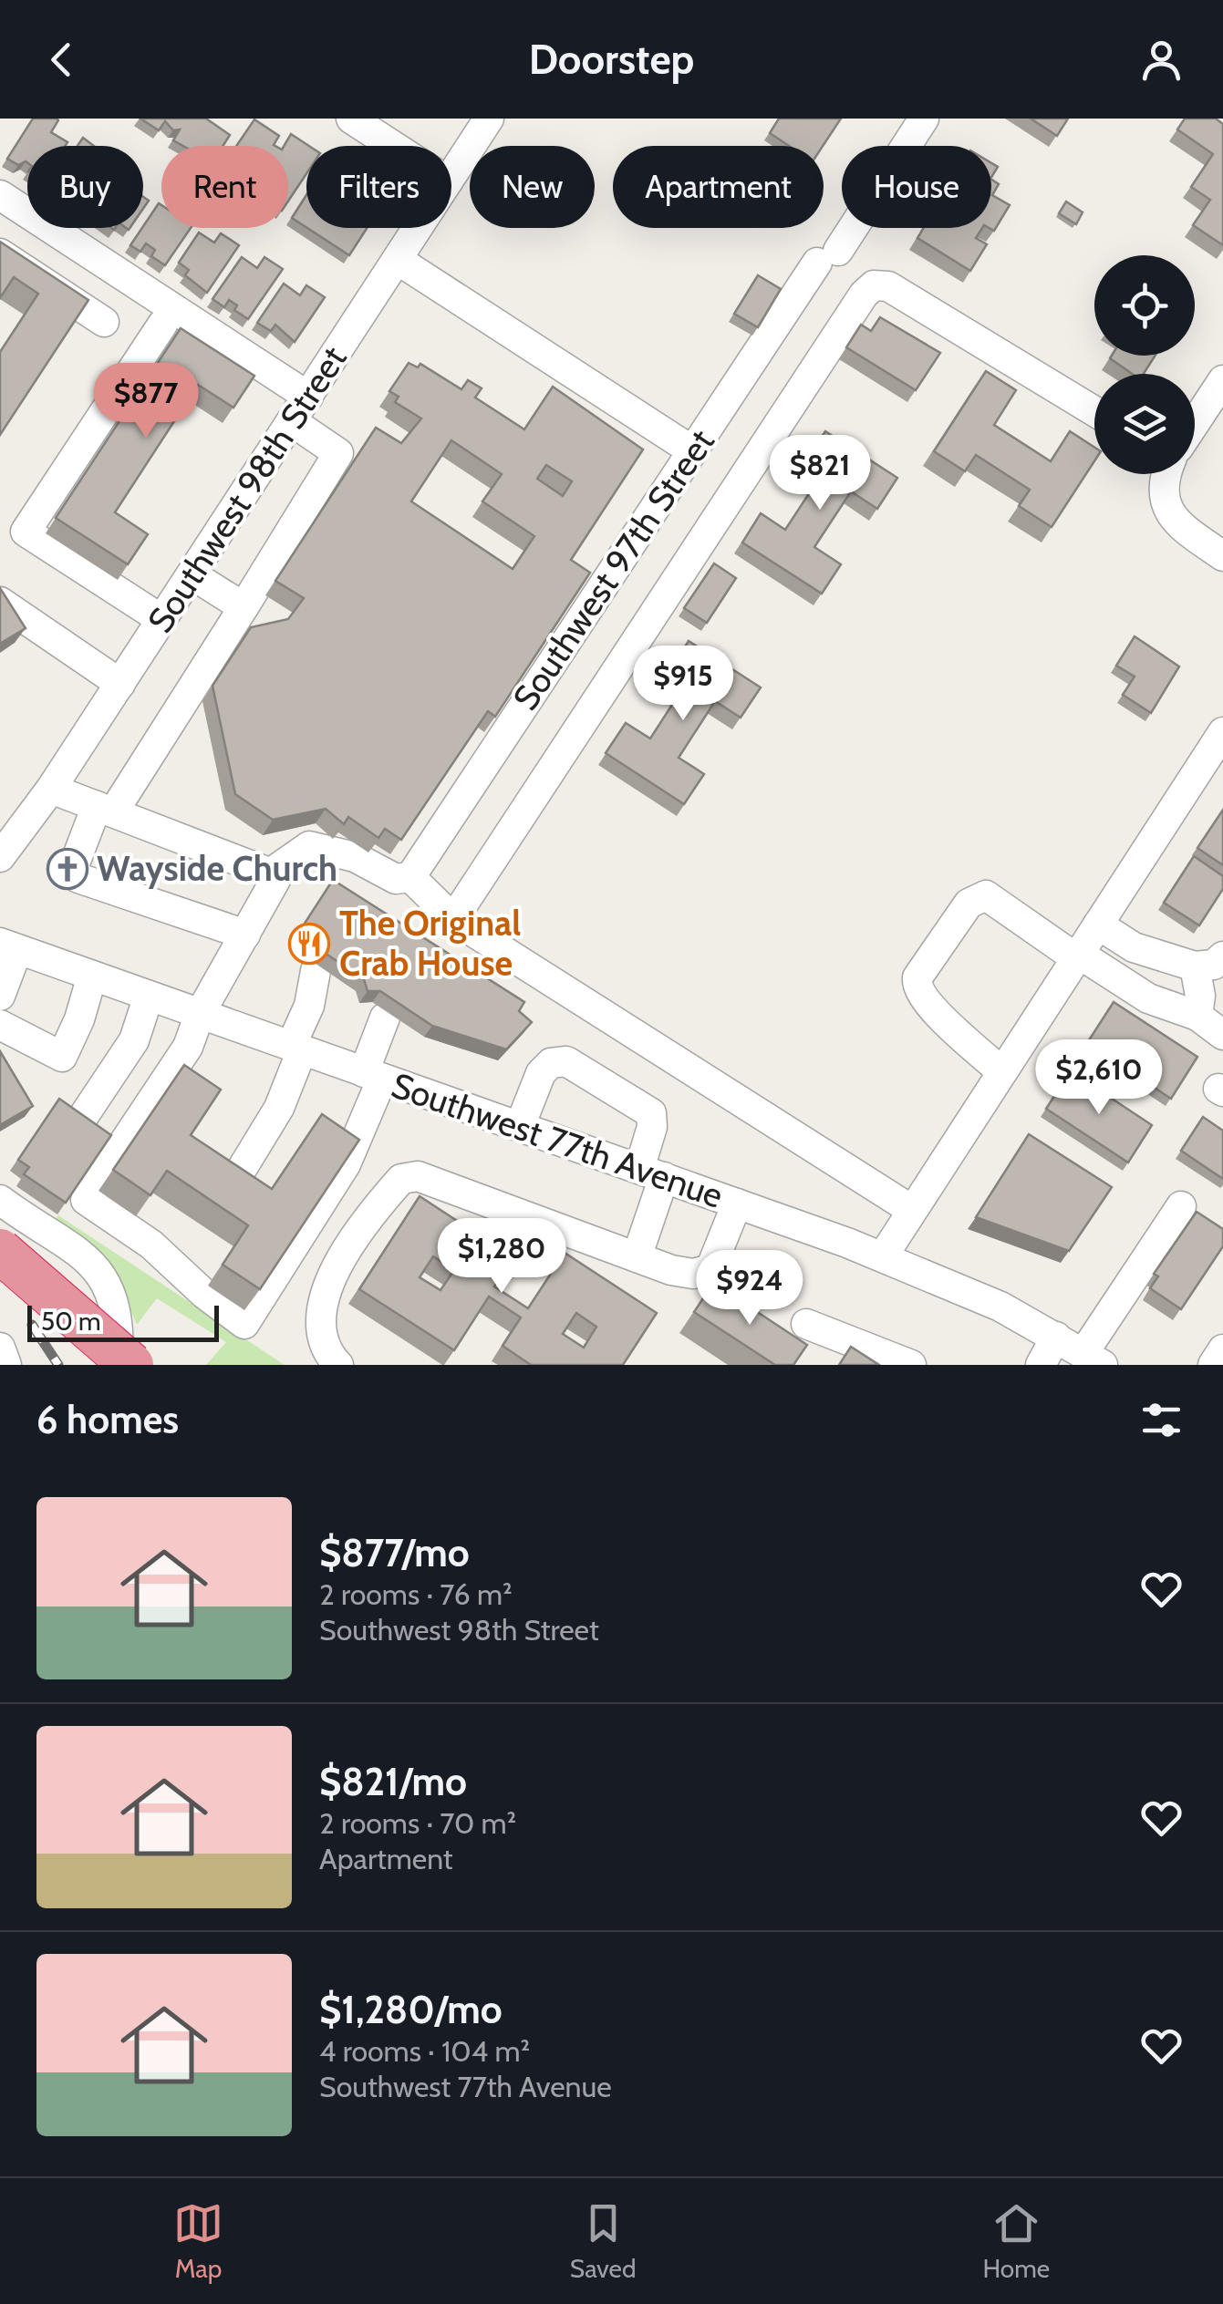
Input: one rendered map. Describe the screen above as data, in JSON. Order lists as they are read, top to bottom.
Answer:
{
  "streets": {
    "street": ["Southwest 98th Street", "Southwest 97th Street", "Southwest 77th Avenue"]
  },
  "places": {
    "church": ["Wayside Church"],
    "restaurant": ["The Original Crab House"]
  },
  "scale_bar": "50 m",
  "page": {
    "header": "Doorstep",
    "chip": [
      "Buy",
      "Rent",
      "Filters",
      "New",
      "Apartment",
      "House"
    ],
    "price": [
      "$877",
      "$821",
      "$915",
      "$2,610",
      "$1,280",
      "$924"
    ],
    "scale": "50 m",
    "heading": "6 homes",
    "list": [
      {
        "name": "$877/mo",
        "note": "2 rooms · 76 m² · Southwest 98th Street"
      },
      {
        "name": "$821/mo",
        "note": "2 rooms · 70 m² · Apartment"
      },
      {
        "name": "$1,280/mo",
        "note": "4 rooms · 104 m² · Southwest 77th Avenue"
      }
    ],
    "tabs": ["Map", "Saved", "Home"]
  }
}
